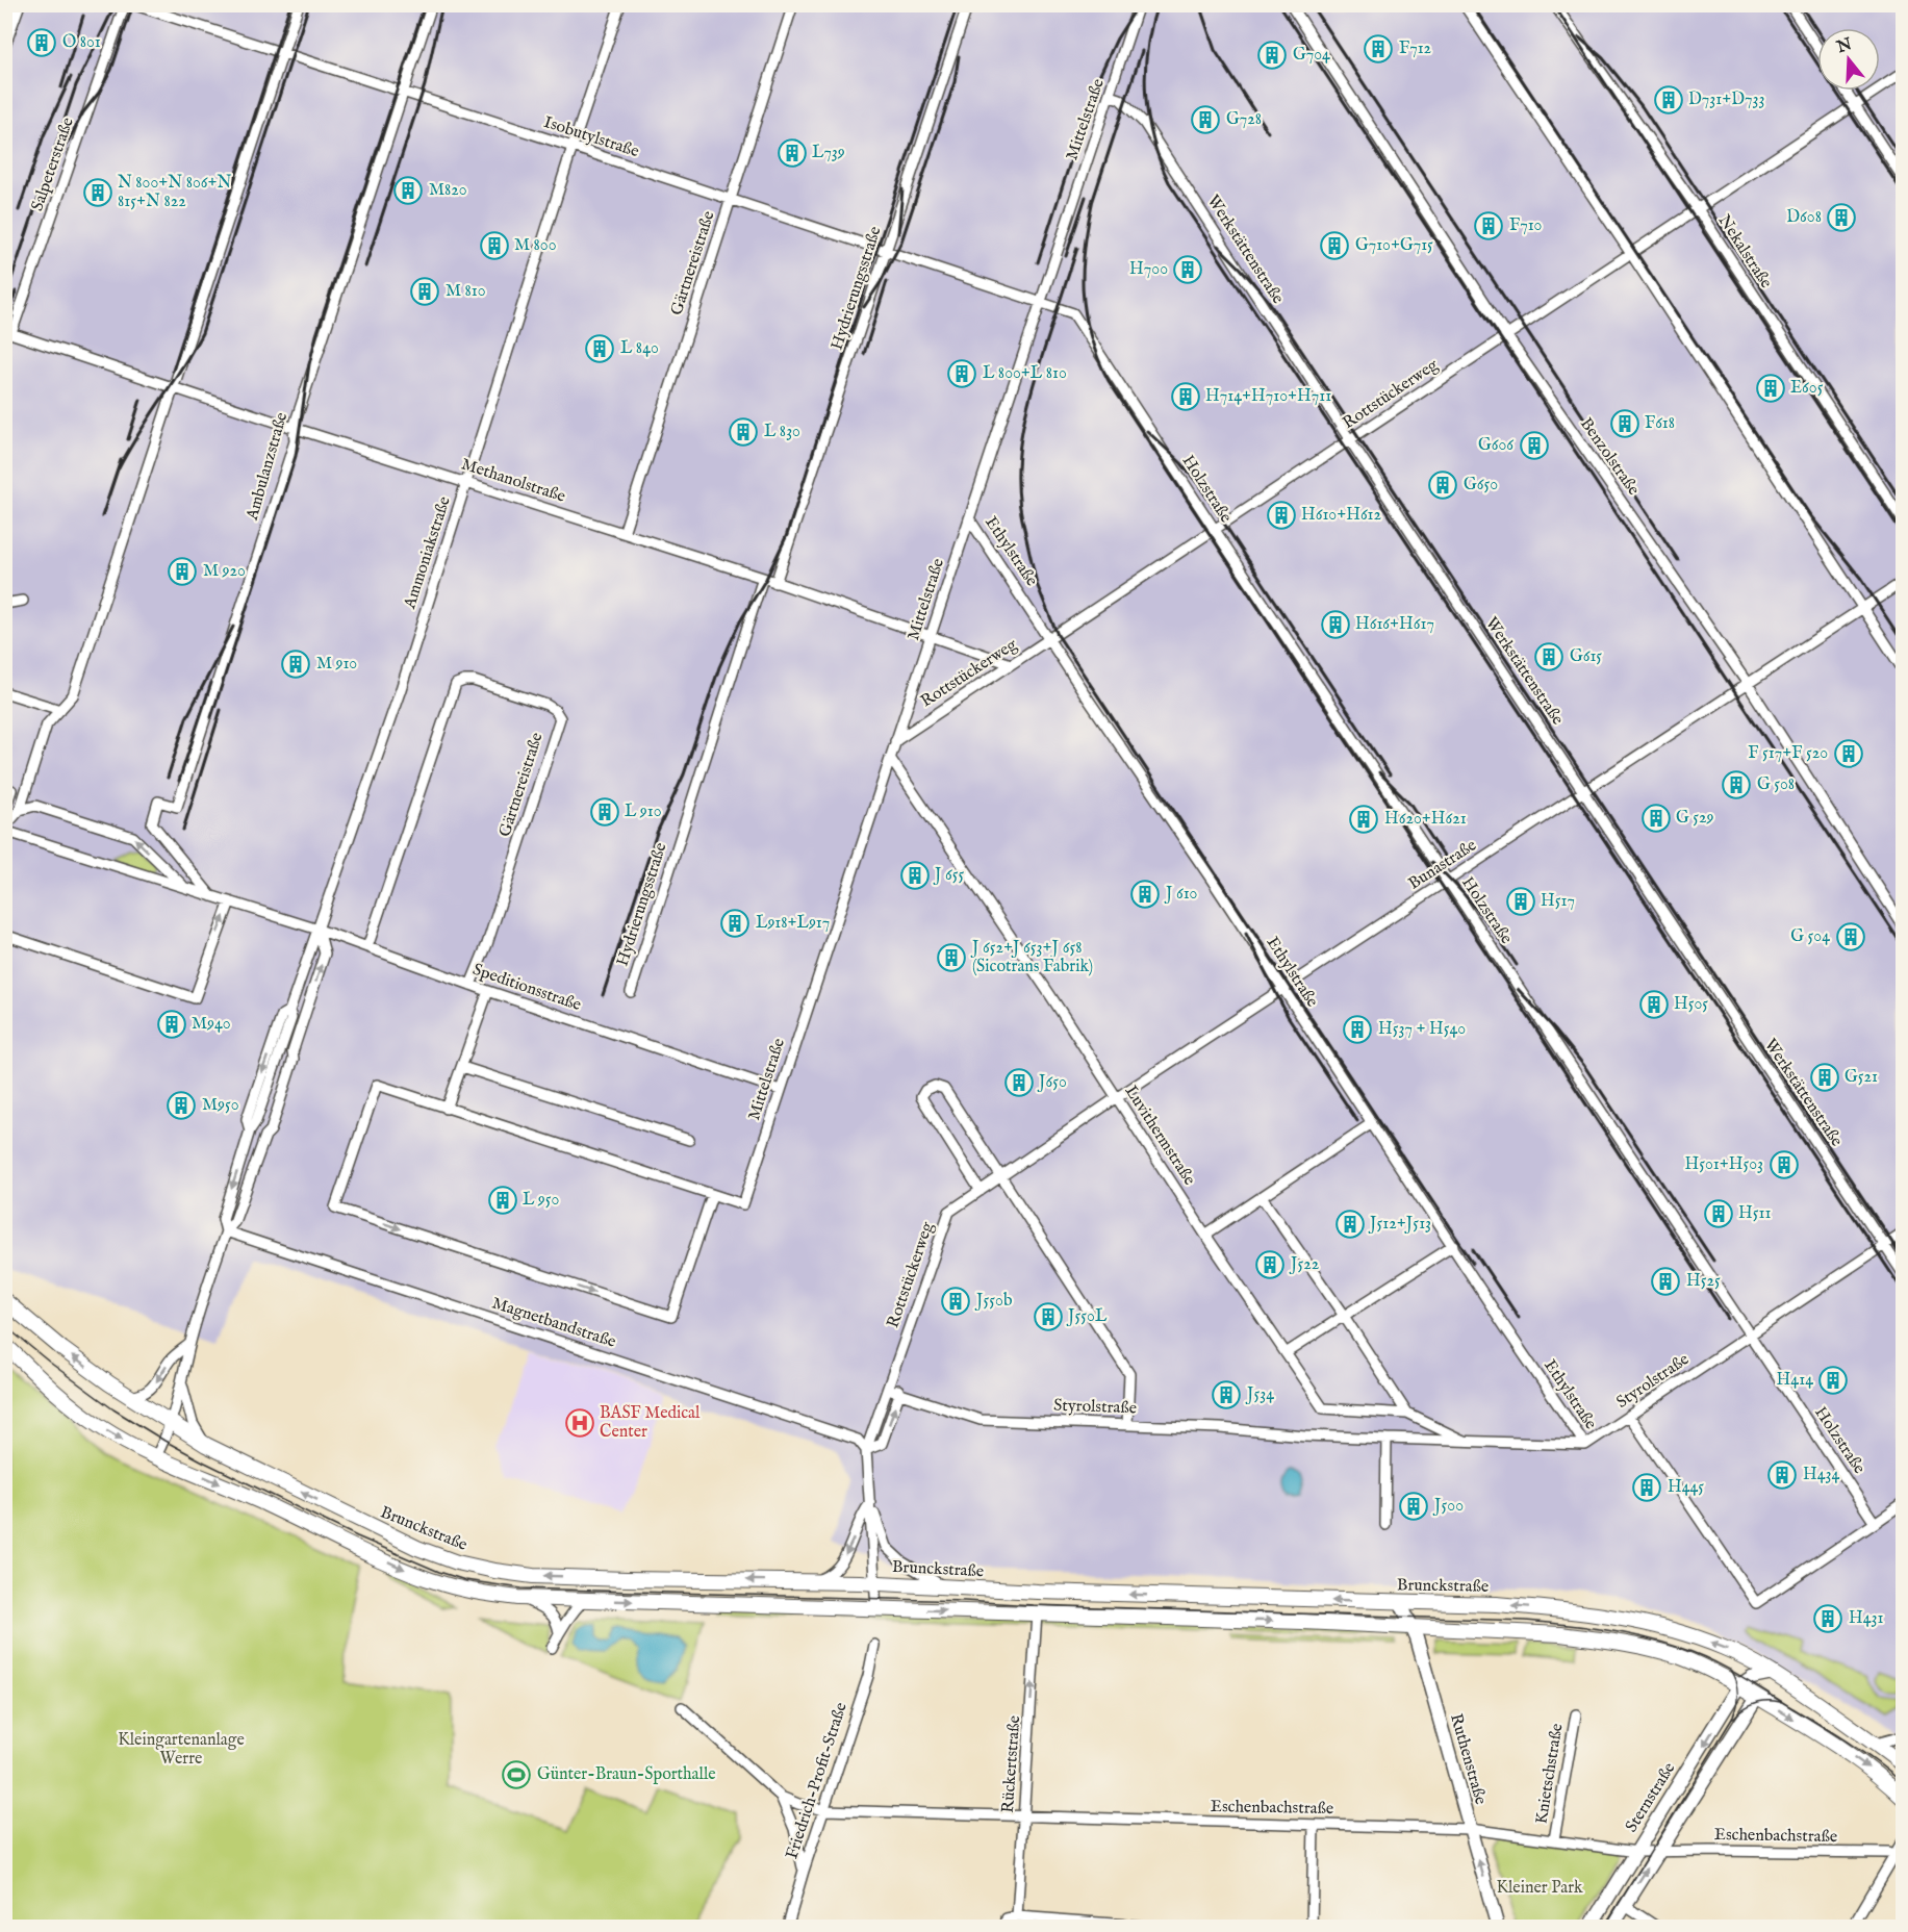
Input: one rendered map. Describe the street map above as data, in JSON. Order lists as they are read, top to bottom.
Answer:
{
  "streets": {
    "main road": ["Brunckstraße", "Ruthenstraße", "Sternstraße"],
    "street": [
      "Mittelstraße",
      "Isobutylstraße",
      "Salpeterstraße",
      "Werkstättenstraße",
      "Nekalstraße",
      "Gärtnereistraße",
      "Hydrierungsstraße",
      "Rottstückerweg",
      "Benzolstraße",
      "Ambulanzstraße",
      "Methanolstraße",
      "Holzstraße",
      "Ethylstraße",
      "Ammoniakstraße",
      "Bunastraße",
      "Speditionsstraße",
      "Luvithermstraße",
      "Magnetbandstraße",
      "Styrolstraße",
      "Rückertstraße",
      "Knietschstraße",
      "Friedrich-Profit-Straße",
      "Eschenbachstraße"
    ]
  },
  "crossings": [
    ["Mittelstraße", "Isobutylstraße"],
    ["Mittelstraße", "Werkstättenstraße"],
    ["Mittelstraße", "Rottstückerweg"],
    ["Mittelstraße", "Methanolstraße"],
    ["Mittelstraße", "Holzstraße"],
    ["Mittelstraße", "Ethylstraße"],
    ["Mittelstraße", "Speditionsstraße"],
    ["Mittelstraße", "Luvithermstraße"],
    ["Isobutylstraße", "Gärtnereistraße"],
    ["Isobutylstraße", "Hydrierungsstraße"],
    ["Isobutylstraße", "Ambulanzstraße"],
    ["Isobutylstraße", "Holzstraße"],
    ["Isobutylstraße", "Ammoniakstraße"],
    ["Salpeterstraße", "Methanolstraße"],
    ["Werkstättenstraße", "Rottstückerweg"],
    ["Werkstättenstraße", "Bunastraße"],
    ["Werkstättenstraße", "Styrolstraße"],
    ["Nekalstraße", "Rottstückerweg"],
    ["Gärtnereistraße", "Methanolstraße"],
    ["Gärtnereistraße", "Speditionsstraße"],
    ["Hydrierungsstraße", "Methanolstraße"],
    ["Rottstückerweg", "Benzolstraße"],
    ["Rottstückerweg", "Methanolstraße"],
    ["Rottstückerweg", "Holzstraße"],
    ["Rottstückerweg", "Ethylstraße"],
    ["Rottstückerweg", "Bunastraße"],
    ["Rottstückerweg", "Magnetbandstraße"],
    ["Rottstückerweg", "Styrolstraße"],
    ["Rottstückerweg", "Brunckstraße"],
    ["Benzolstraße", "Bunastraße"],
    ["Ambulanzstraße", "Methanolstraße"],
    ["Ambulanzstraße", "Speditionsstraße"],
    ["Methanolstraße", "Ammoniakstraße"],
    ["Holzstraße", "Bunastraße"],
    ["Holzstraße", "Styrolstraße"],
    ["Ethylstraße", "Bunastraße"],
    ["Ethylstraße", "Styrolstraße"],
    ["Ammoniakstraße", "Speditionsstraße"],
    ["Ammoniakstraße", "Magnetbandstraße"],
    ["Ammoniakstraße", "Brunckstraße"],
    ["Bunastraße", "Luvithermstraße"],
    ["Brunckstraße", "Ruthenstraße"],
    ["Ruthenstraße", "Eschenbachstraße"],
    ["Rückertstraße", "Eschenbachstraße"],
    ["Knietschstraße", "Eschenbachstraße"],
    ["Friedrich-Profit-Straße", "Eschenbachstraße"],
    ["Sternstraße", "Eschenbachstraße"]
  ],
  "one_way": ["Rückertstraße"],
  "parks": ["Kleingartenanlage Werre", "Kleiner Park"],
  "places": {
    "building": [
      "O 801",
      "F712",
      "G704",
      "D731+D733",
      "G728",
      "L739",
      "M820",
      "N 800+N 806+N 815+N 822",
      "D608",
      "F710",
      "M 800",
      "G710+G715",
      "H700",
      "M 810",
      "L 840",
      "L 800+L 810",
      "E605",
      "H714+H710+H711",
      "F618",
      "L 830",
      "G606",
      "G650",
      "H610+H612",
      "M 920",
      "H616+H617",
      "G615",
      "M 910",
      "F 517+F 520",
      "G 508",
      "L 910",
      "G 529",
      "H620+H621",
      "J 655",
      "J 610",
      "H517",
      "L918+L917",
      "G 504",
      "J 652+J 653+J 658 (Sicotrans Fabrik)",
      "H505",
      "M940",
      "H537 + H540",
      "G521",
      "J650",
      "M950",
      "H501+H503",
      "L 950",
      "H511",
      "J512+J513",
      "J522",
      "H525",
      "J550b",
      "J550L",
      "H414",
      "J534",
      "H434",
      "H445",
      "J500",
      "H431"
    ],
    "hospital": ["BASF Medical Center"],
    "sports": ["Günter-Braun-Sporthalle"]
  },
  "north": "top"
}
